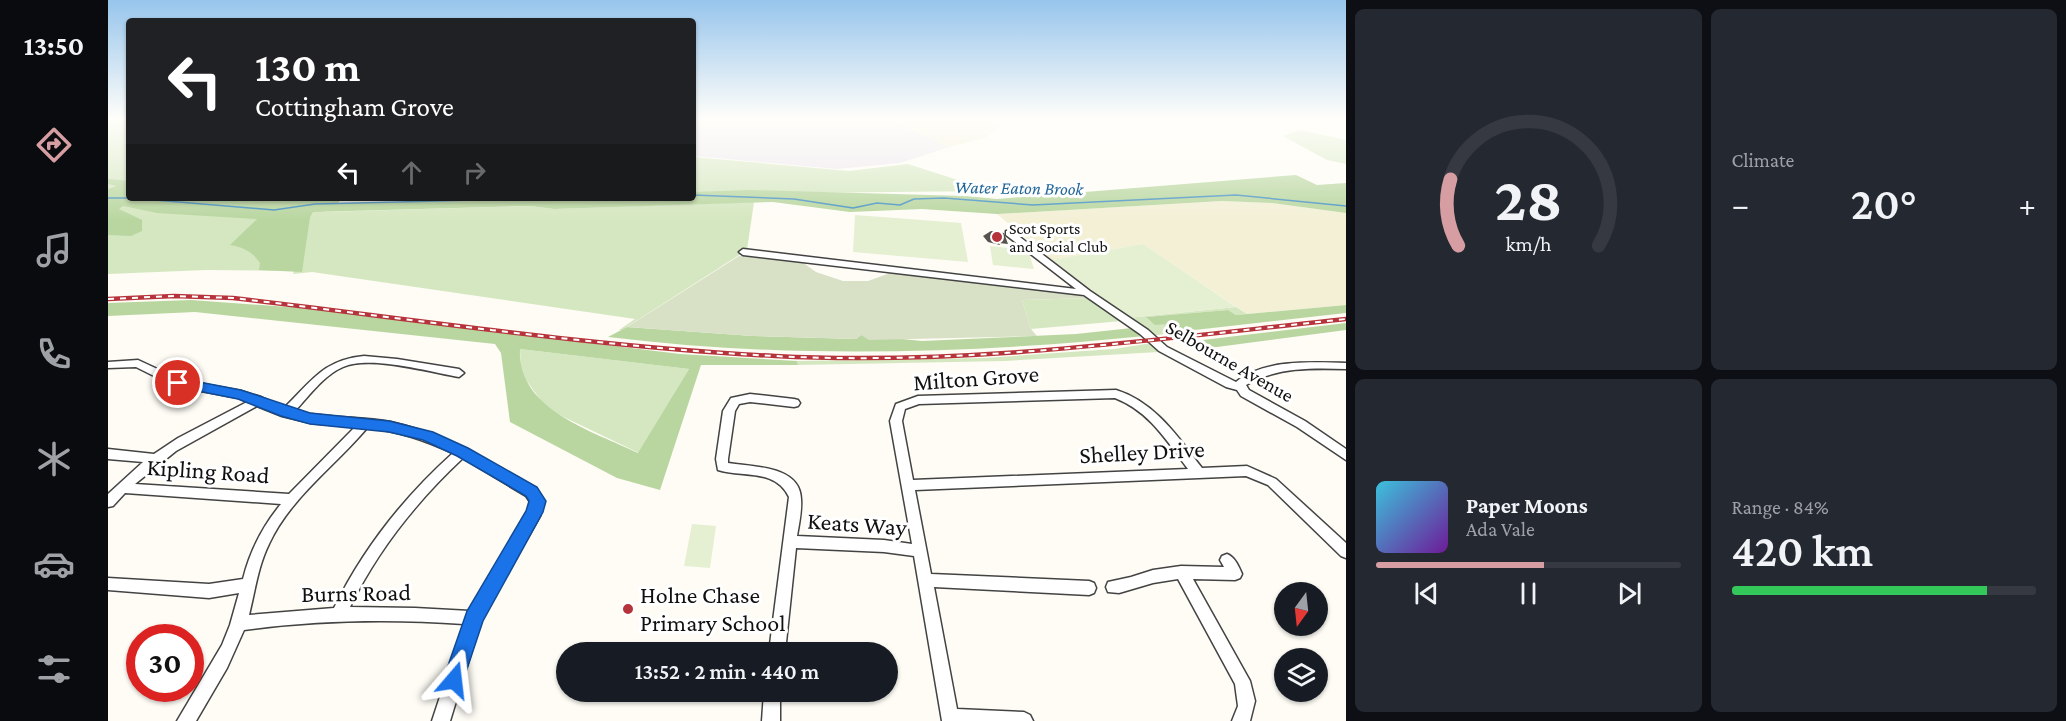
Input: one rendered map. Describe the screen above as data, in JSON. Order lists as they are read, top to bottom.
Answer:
{
  "streets": {
    "street": [
      "Selbourne Avenue",
      "Milton Grove",
      "Shelley Drive",
      "Kipling Road",
      "Keats Way",
      "Burns Road"
    ]
  },
  "crossings": [
    ["Milton Grove", "Shelley Drive"],
    ["Milton Grove", "Keats Way"]
  ],
  "water": ["Water Eaton Brook"],
  "places": ["Scot Sports and Social Club", "Holne Chase Primary School"],
  "north": "bottom",
  "page": {
    "tabs": "13:50",
    "tile": [
      "Climate",
      ["Range · 84%", "420 km"]
    ],
    "turn": ["130 m", "Cottingham Grove"],
    "heat": ["−", "20°", "+"],
    "song": ["Paper Moons", "Ada Vale"],
    "limit": "30",
    "trip": "13:52 · 2 min · 440 m",
    "gauge": ["28", "km/h"]
  }
}
